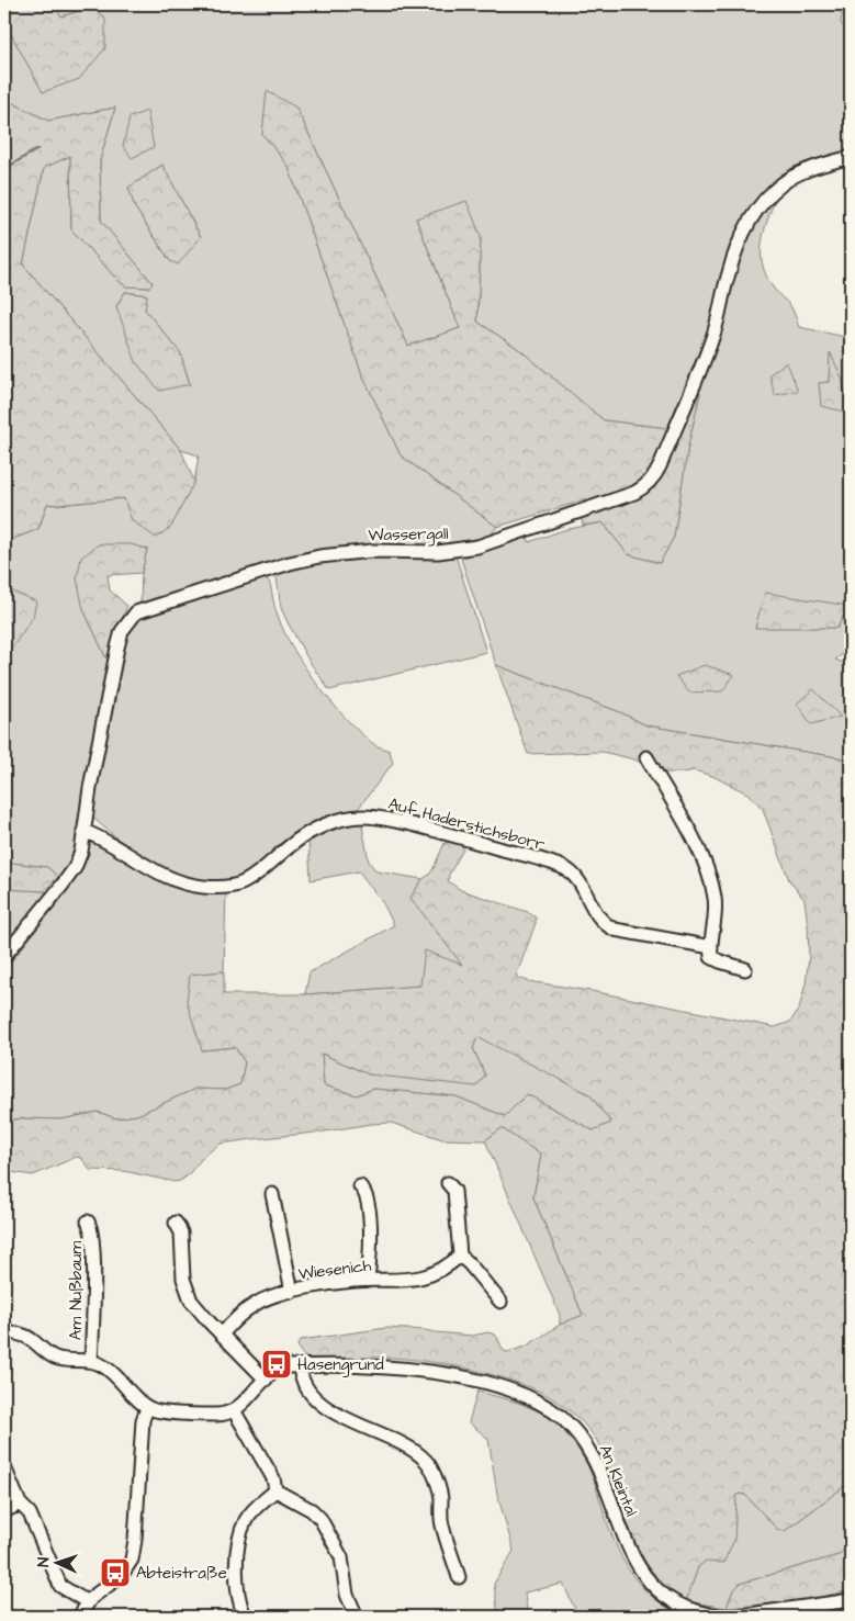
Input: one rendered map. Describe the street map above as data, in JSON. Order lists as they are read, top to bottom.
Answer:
{
  "streets": {
    "street": [
      "Wassergall",
      "Auf Haderstichsborr",
      "Wiesenich",
      "Am Nußbaum",
      "An Kleintal"
    ]
  },
  "crossings": [
    ["Wassergall", "Auf Haderstichsborr"]
  ],
  "places": {
    "bus stop": ["Hasengrund", "Abteistraße"]
  },
  "north": "left"
}
